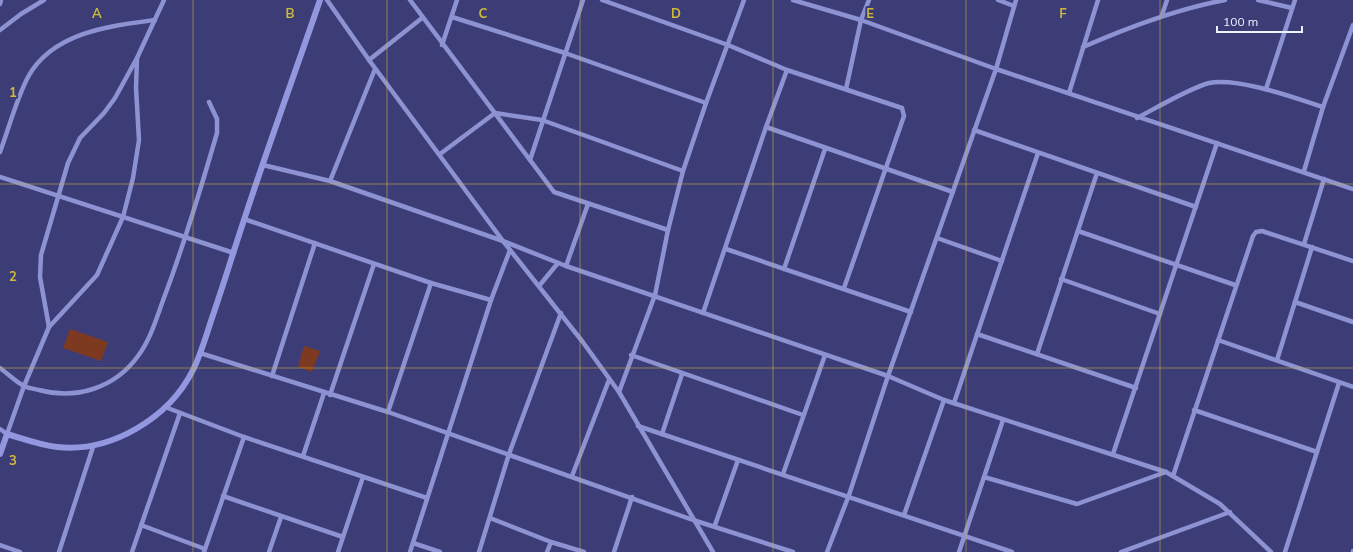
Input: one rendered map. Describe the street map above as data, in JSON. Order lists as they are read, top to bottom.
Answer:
{
  "scale_bar": "100 m",
  "grid": {
    "columns": [
      "A",
      "B",
      "C",
      "D",
      "E",
      "F"
    ],
    "rows": ["1", "2", "3"]
  }
}
